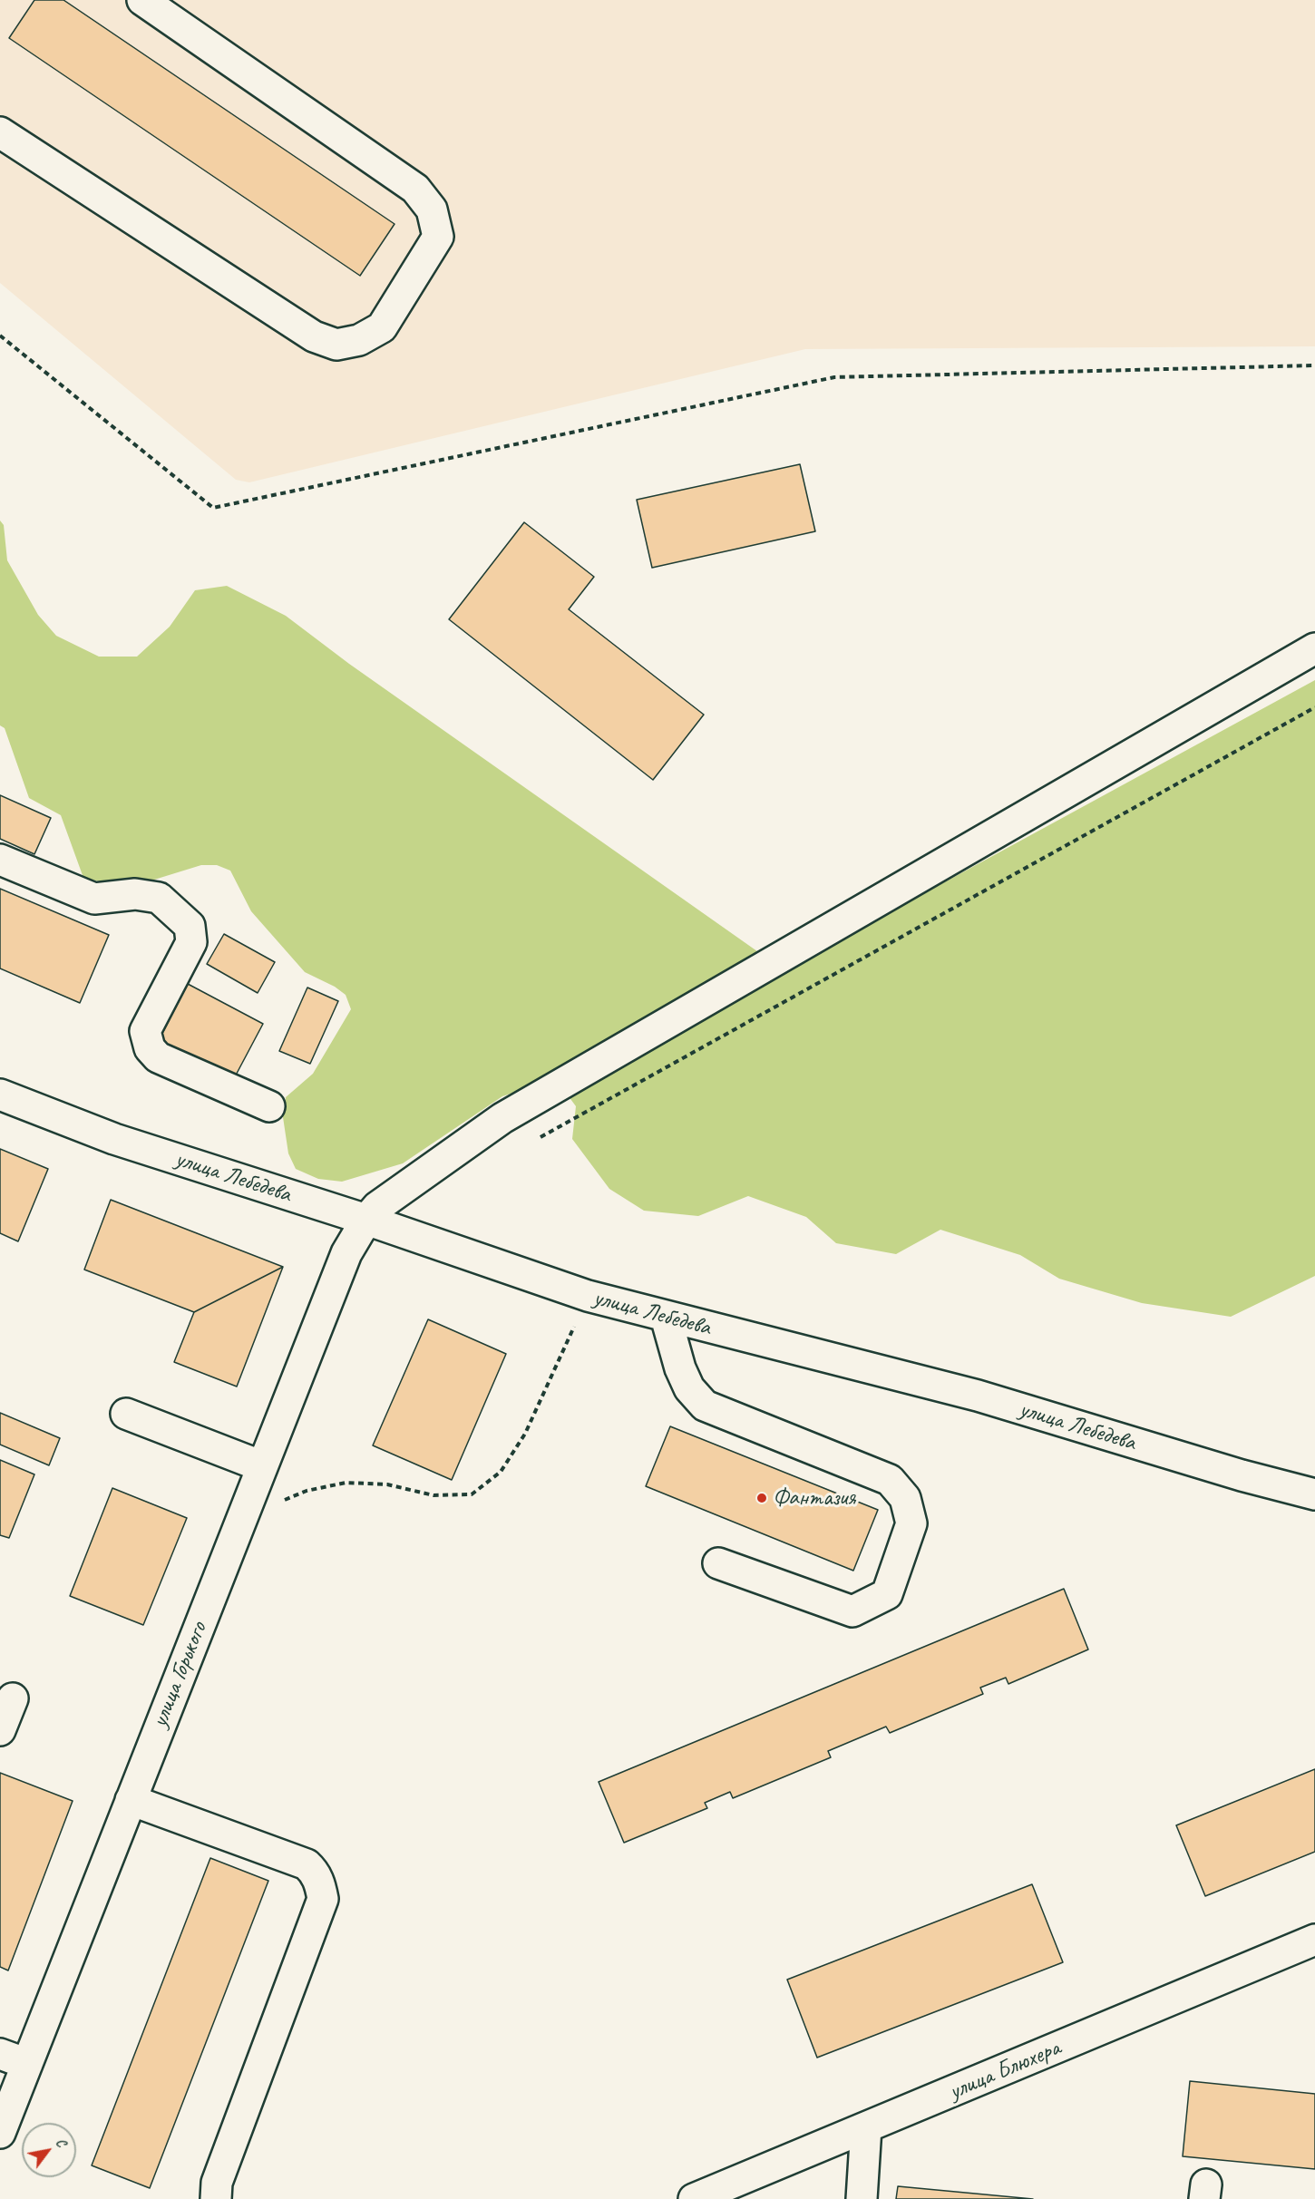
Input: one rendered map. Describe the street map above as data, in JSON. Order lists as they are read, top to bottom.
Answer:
{
  "streets": {
    "street": ["улица Лебедева", "улица Горького", "улица Блюхера"]
  },
  "crossings": [
    ["улица Лебедева", "улица Горького"]
  ],
  "places": ["Фантазия"],
  "north": "top right"
}
